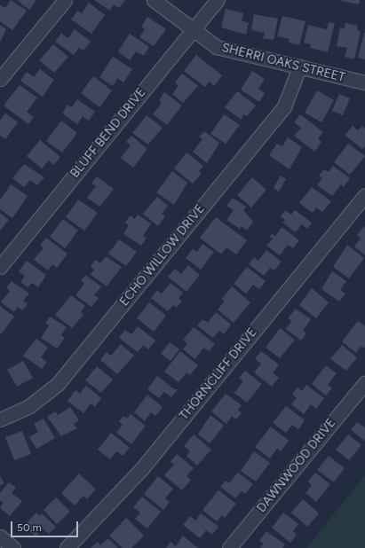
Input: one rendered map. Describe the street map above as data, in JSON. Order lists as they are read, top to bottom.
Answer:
{
  "streets": {
    "street": [
      "SHERRI OAKS STREET",
      "BLUFF BEND DRIVE",
      "ECHO WILLOW DRIVE",
      "THORNCLIFF DRIVE",
      "DAWNWOOD DRIVE"
    ]
  },
  "crossings": [
    ["SHERRI OAKS STREET", "BLUFF BEND DRIVE"],
    ["SHERRI OAKS STREET", "ECHO WILLOW DRIVE"]
  ],
  "scale_bar": "50 m"
}
